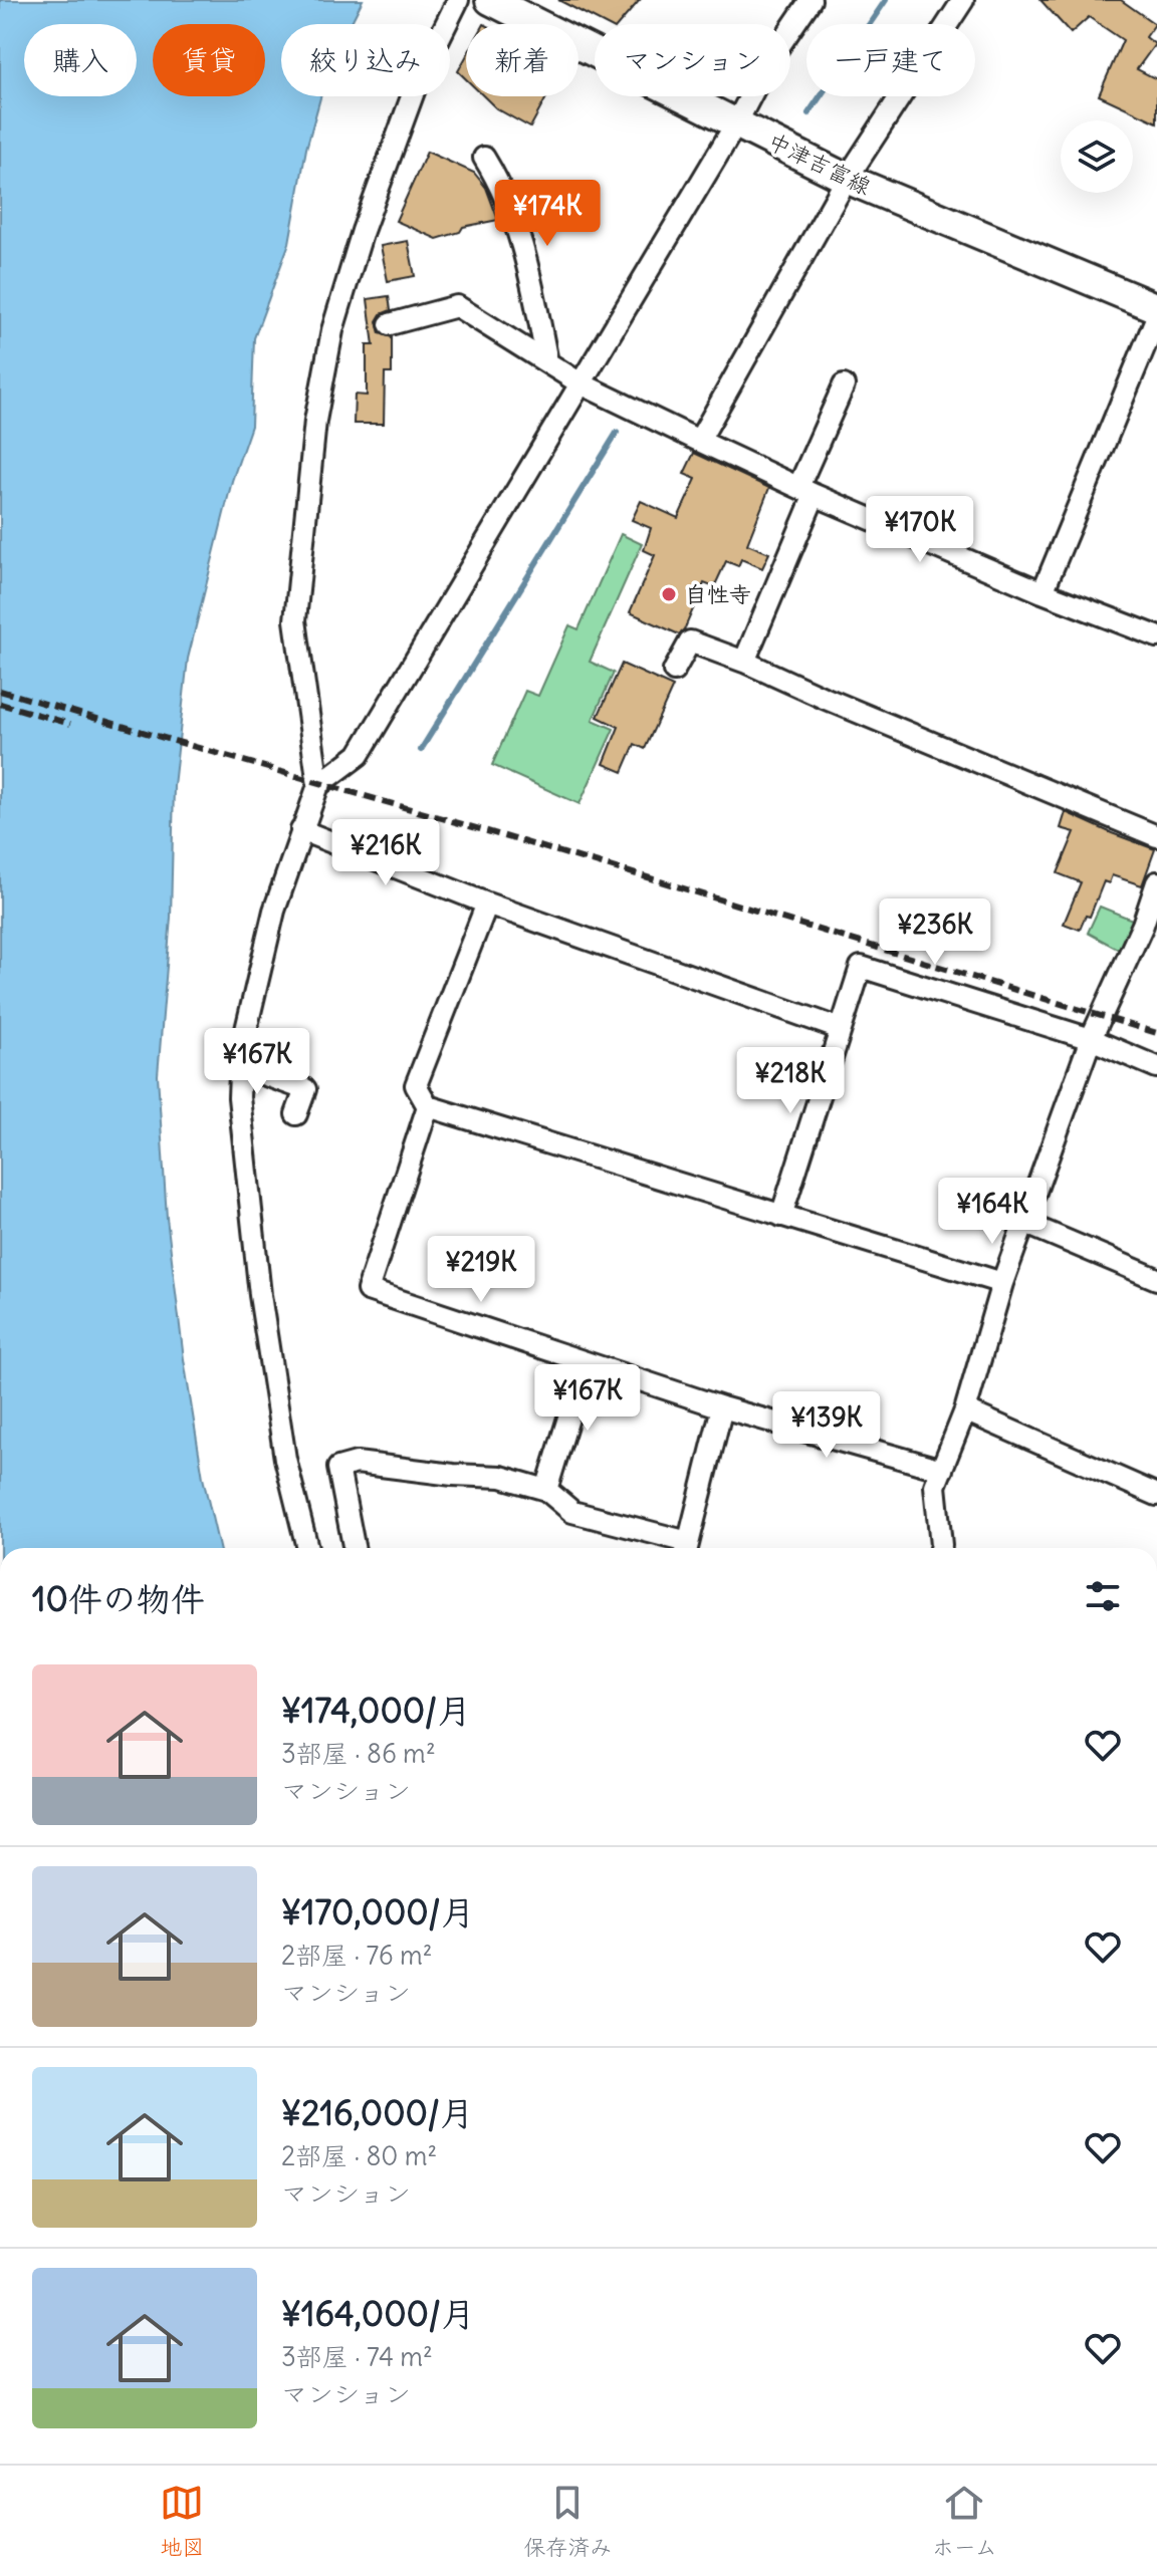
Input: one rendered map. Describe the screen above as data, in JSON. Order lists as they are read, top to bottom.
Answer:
{
  "streets": {
    "main road": ["中津吉富線"]
  },
  "places": ["自性寺"],
  "page": {
    "chip": [
      "購入",
      "賃貸",
      "絞り込み",
      "新着",
      "マンション",
      "一戸建て"
    ],
    "price": [
      "¥174K",
      "¥170K",
      "¥216K",
      "¥236K",
      "¥167K",
      "¥218K",
      "¥164K",
      "¥219K",
      "¥167K",
      "¥139K"
    ],
    "heading": "10件の物件",
    "list": [
      {
        "name": "¥174,000/月",
        "note": "3部屋 · 86 m² · マンション"
      },
      {
        "name": "¥170,000/月",
        "note": "2部屋 · 76 m² · マンション"
      },
      {
        "name": "¥216,000/月",
        "note": "2部屋 · 80 m² · マンション"
      },
      {
        "name": "¥164,000/月",
        "note": "3部屋 · 74 m² · マンション"
      }
    ],
    "tabs": ["地図", "保存済み", "ホーム"]
  }
}
